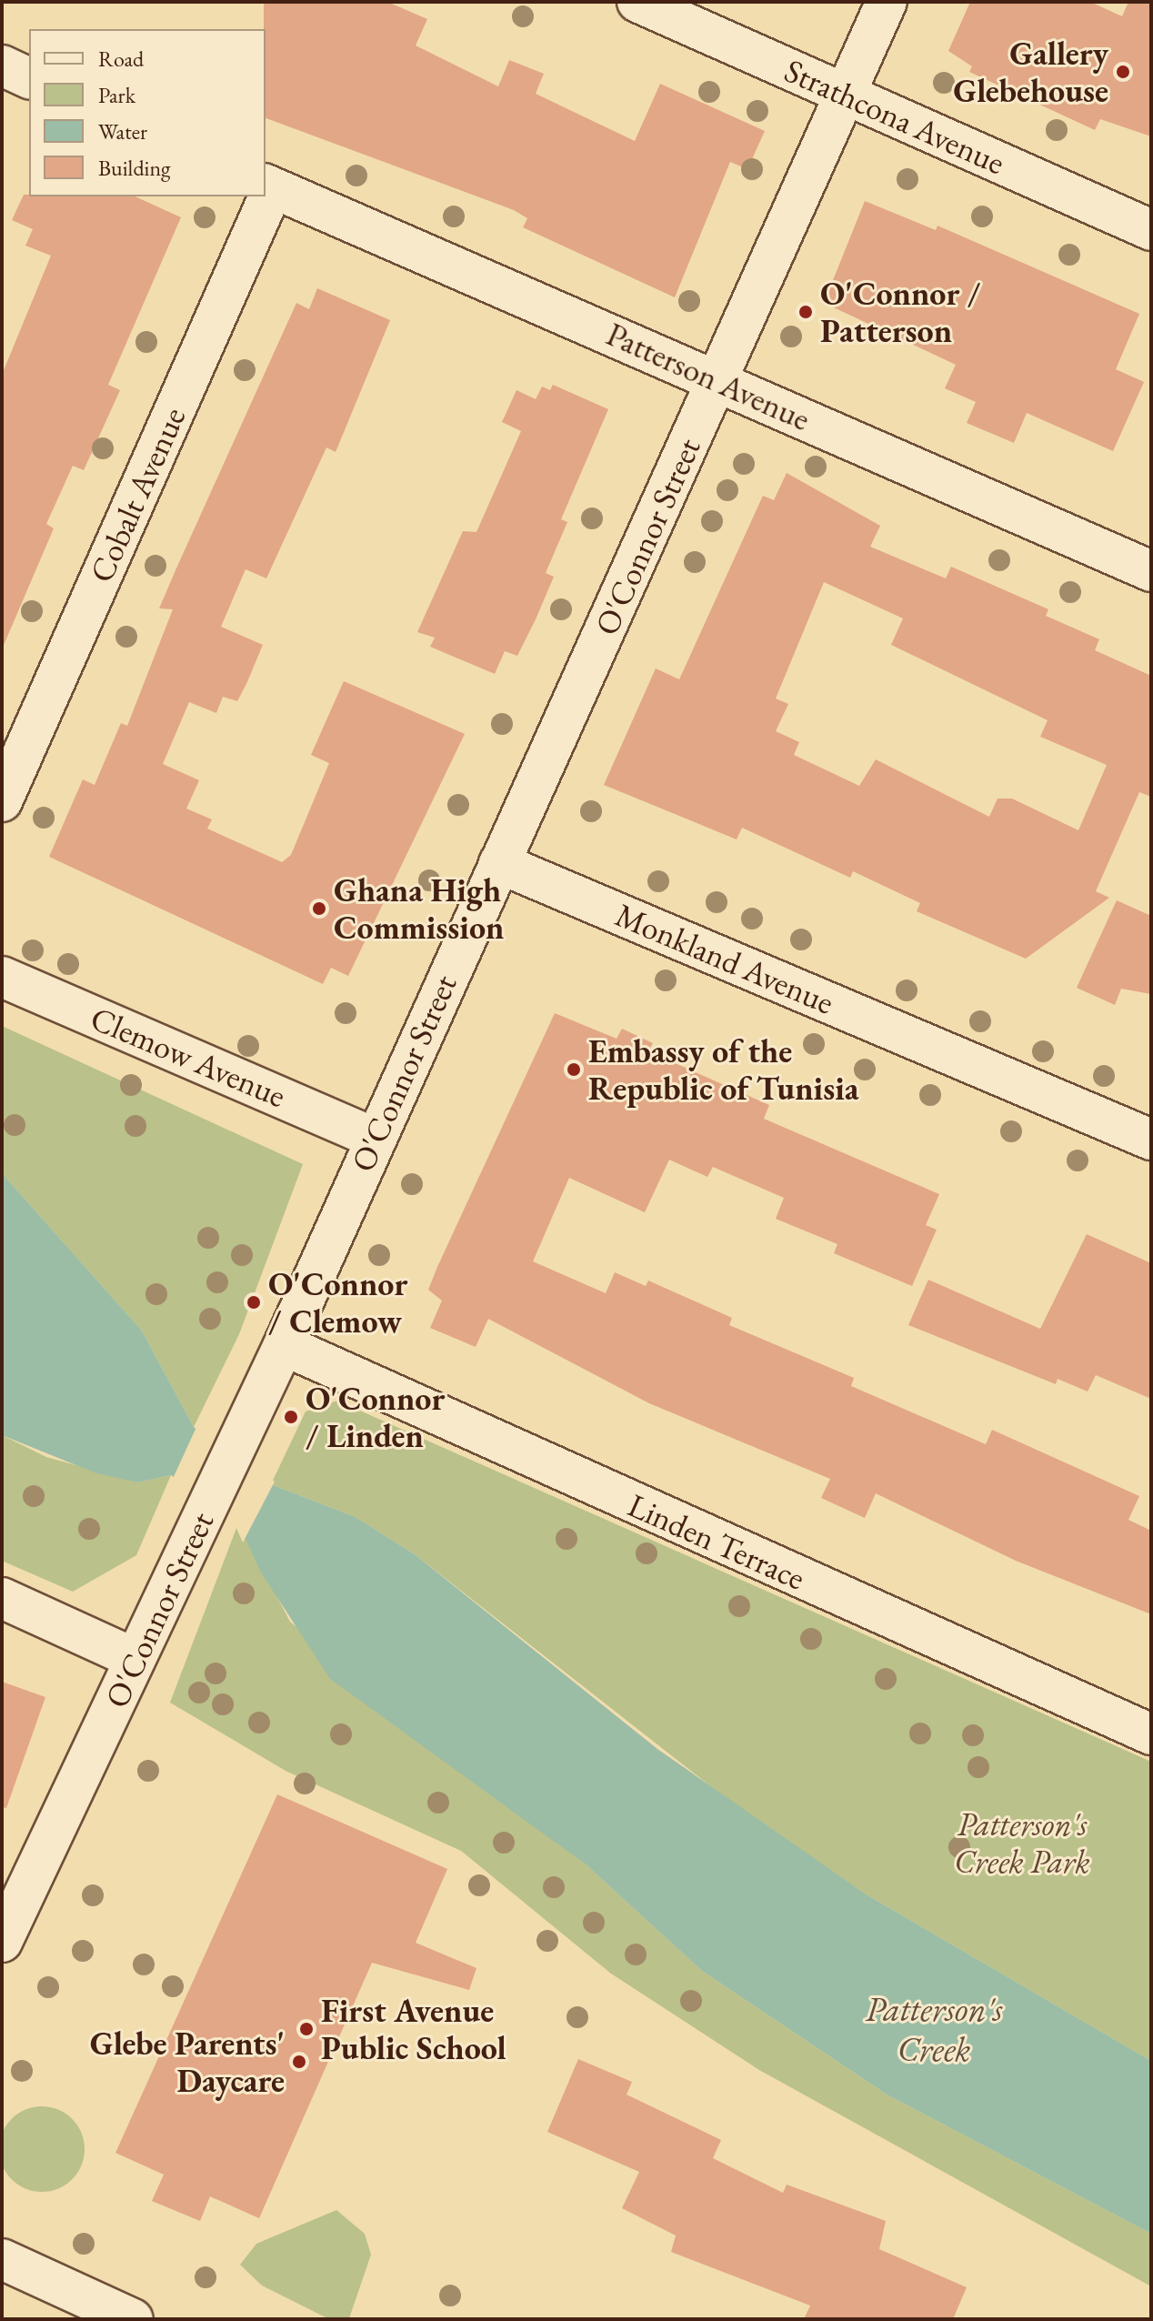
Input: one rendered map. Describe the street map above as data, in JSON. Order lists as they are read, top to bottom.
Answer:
{
  "streets": {
    "street": [
      "Strathcona Avenue",
      "Patterson Avenue",
      "Cobalt Avenue",
      "O'Connor Street",
      "Monkland Avenue",
      "Clemow Avenue",
      "Linden Terrace"
    ]
  },
  "crossings": [
    ["Strathcona Avenue", "O'Connor Street"],
    ["Patterson Avenue", "O'Connor Street"],
    ["O'Connor Street", "Monkland Avenue"],
    ["O'Connor Street", "Clemow Avenue"],
    ["O'Connor Street", "Linden Terrace"]
  ],
  "water": ["Patterson's Creek"],
  "parks": ["Patterson's Creek Park"],
  "places": [
    "Gallery Glebehouse",
    "O'Connor / Patterson",
    "Ghana High Commission",
    "Embassy of the Republic of Tunisia",
    "O'Connor / Clemow",
    "O'Connor / Linden",
    "First Avenue Public School",
    "Glebe Parents' Daycare"
  ],
  "legend": [
    "Road",
    "Park",
    "Water",
    "Building"
  ]
}
